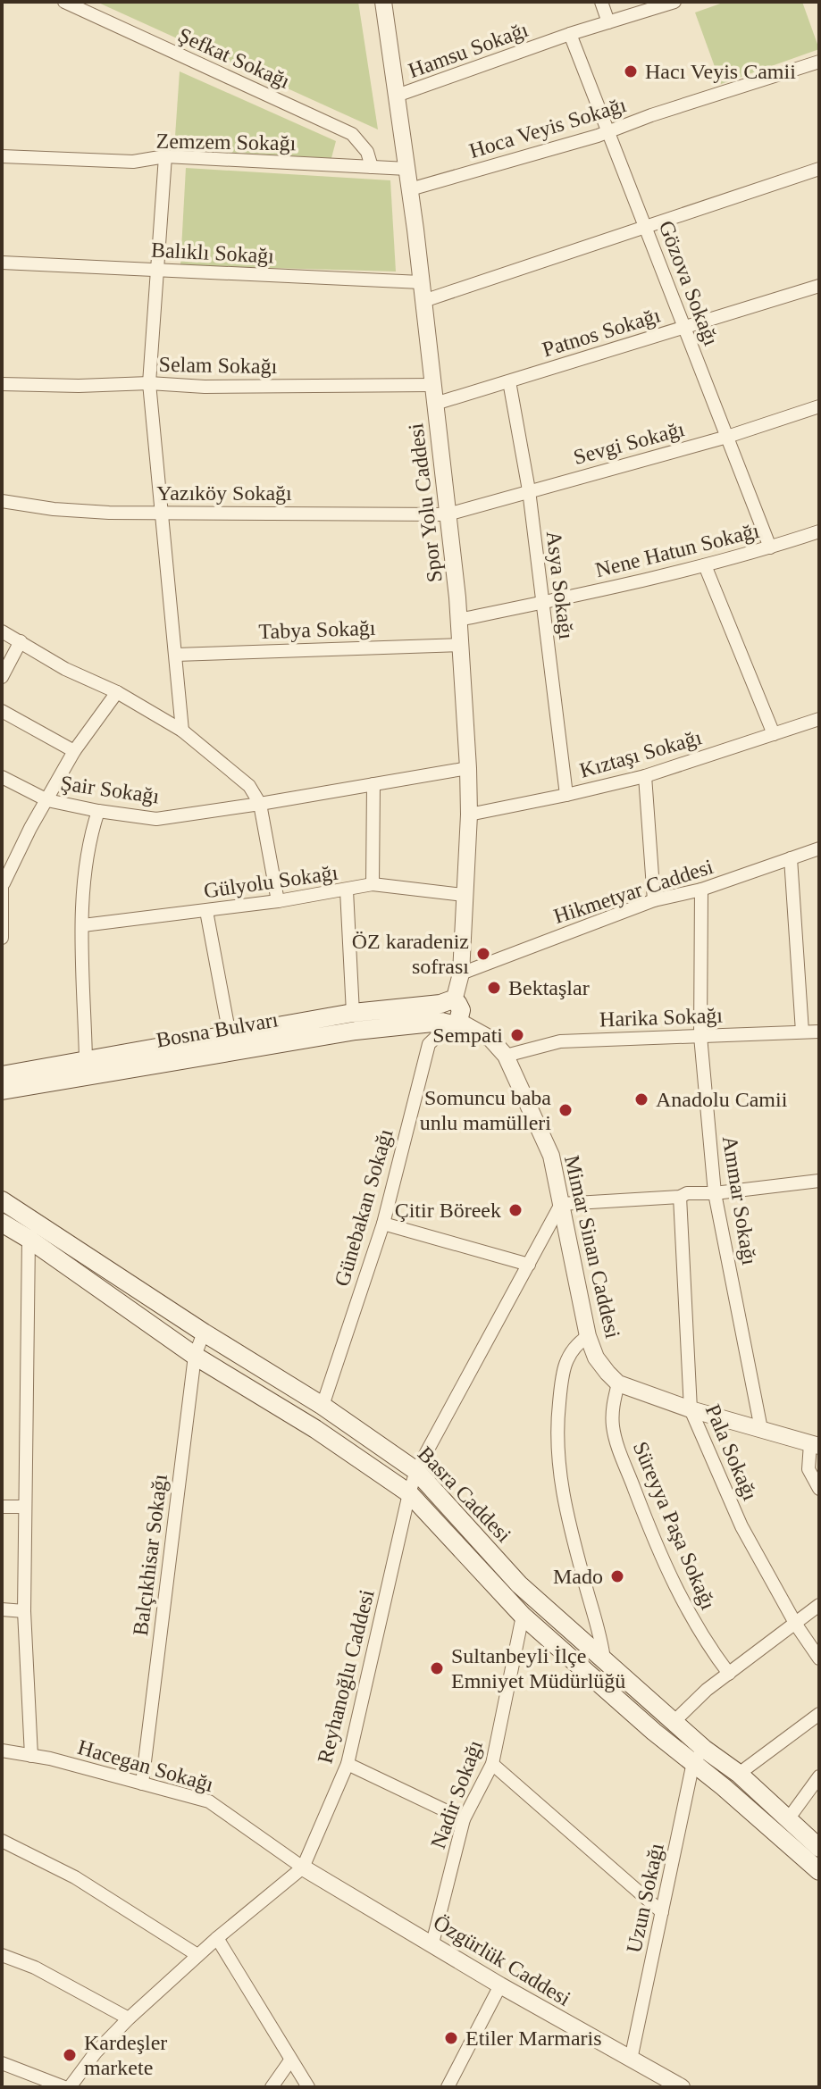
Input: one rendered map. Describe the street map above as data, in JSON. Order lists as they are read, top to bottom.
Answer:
{
  "streets": {
    "main road": ["Bosna Bulvarı", "Basra Caddesi"],
    "street": [
      "Hamsu Sokağı",
      "Şefkat Sokağı",
      "Hoca Veyis Sokağı",
      "Zemzem Sokağı",
      "Balıklı Sokağı",
      "Gözova Sokağı",
      "Patnos Sokağı",
      "Selam Sokağı",
      "Sevgi Sokağı",
      "Yazıköy Sokağı",
      "Spor Yolu Caddesi",
      "Nene Hatun Sokağı",
      "Asya Sokağı",
      "Tabya Sokağı",
      "Kıztaşı Sokağı",
      "Şair Sokağı",
      "Gülyolu Sokağı",
      "Hikmetyar Caddesi",
      "Harika Sokağı",
      "Ammar Sokağı",
      "Günebakan Sokağı",
      "Mimar Sinan Caddesi",
      "Pala Sokağı",
      "Süreyya Paşa Sokağı",
      "Balçıkhisar Sokağı",
      "Reyhanoğlu Caddesi",
      "Hacegan Sokağı",
      "Nadir Sokağı",
      "Uzun Sokağı",
      "Özgürlük Caddesi"
    ]
  },
  "crossings": [
    ["Hamsu Sokağı", "Gözova Sokağı"],
    ["Hamsu Sokağı", "Spor Yolu Caddesi"],
    ["Şefkat Sokağı", "Zemzem Sokağı"],
    ["Hoca Veyis Sokağı", "Gözova Sokağı"],
    ["Hoca Veyis Sokağı", "Spor Yolu Caddesi"],
    ["Zemzem Sokağı", "Spor Yolu Caddesi"],
    ["Balıklı Sokağı", "Spor Yolu Caddesi"],
    ["Gözova Sokağı", "Patnos Sokağı"],
    ["Gözova Sokağı", "Sevgi Sokağı"],
    ["Gözova Sokağı", "Nene Hatun Sokağı"],
    ["Patnos Sokağı", "Spor Yolu Caddesi"],
    ["Patnos Sokağı", "Asya Sokağı"],
    ["Selam Sokağı", "Spor Yolu Caddesi"],
    ["Sevgi Sokağı", "Yazıköy Sokağı"],
    ["Sevgi Sokağı", "Spor Yolu Caddesi"],
    ["Sevgi Sokağı", "Asya Sokağı"],
    ["Yazıköy Sokağı", "Spor Yolu Caddesi"],
    ["Spor Yolu Caddesi", "Nene Hatun Sokağı"],
    ["Spor Yolu Caddesi", "Tabya Sokağı"],
    ["Spor Yolu Caddesi", "Kıztaşı Sokağı"],
    ["Spor Yolu Caddesi", "Şair Sokağı"],
    ["Spor Yolu Caddesi", "Gülyolu Sokağı"],
    ["Spor Yolu Caddesi", "Hikmetyar Caddesi"],
    ["Spor Yolu Caddesi", "Bosna Bulvarı"],
    ["Spor Yolu Caddesi", "Günebakan Sokağı"],
    ["Spor Yolu Caddesi", "Mimar Sinan Caddesi"],
    ["Nene Hatun Sokağı", "Asya Sokağı"],
    ["Asya Sokağı", "Kıztaşı Sokağı"],
    ["Hikmetyar Caddesi", "Ammar Sokağı"],
    ["Harika Sokağı", "Ammar Sokağı"],
    ["Harika Sokağı", "Mimar Sinan Caddesi"],
    ["Bosna Bulvarı", "Günebakan Sokağı"],
    ["Bosna Bulvarı", "Mimar Sinan Caddesi"],
    ["Günebakan Sokağı", "Mimar Sinan Caddesi"],
    ["Günebakan Sokağı", "Basra Caddesi"],
    ["Mimar Sinan Caddesi", "Süreyya Paşa Sokağı"],
    ["Mimar Sinan Caddesi", "Reyhanoğlu Caddesi"],
    ["Basra Caddesi", "Balçıkhisar Sokağı"],
    ["Basra Caddesi", "Reyhanoğlu Caddesi"],
    ["Basra Caddesi", "Nadir Sokağı"],
    ["Basra Caddesi", "Uzun Sokağı"],
    ["Balçıkhisar Sokağı", "Hacegan Sokağı"],
    ["Reyhanoğlu Caddesi", "Hacegan Sokağı"],
    ["Reyhanoğlu Caddesi", "Özgürlük Caddesi"],
    ["Hacegan Sokağı", "Özgürlük Caddesi"],
    ["Nadir Sokağı", "Özgürlük Caddesi"],
    ["Uzun Sokağı", "Özgürlük Caddesi"]
  ],
  "places": [
    "Hacı Veyis Camii",
    "ÖZ karadeniz sofrası",
    "Bektaşlar",
    "Sempati",
    "Anadolu Camii",
    "Somuncu baba unlu mamülleri",
    "Çitir Böreek",
    "Mado",
    "Sultanbeyli İlçe Emniyet Müdürlüğü",
    "Etiler Marmaris",
    "Kardeşler markete"
  ]
}
